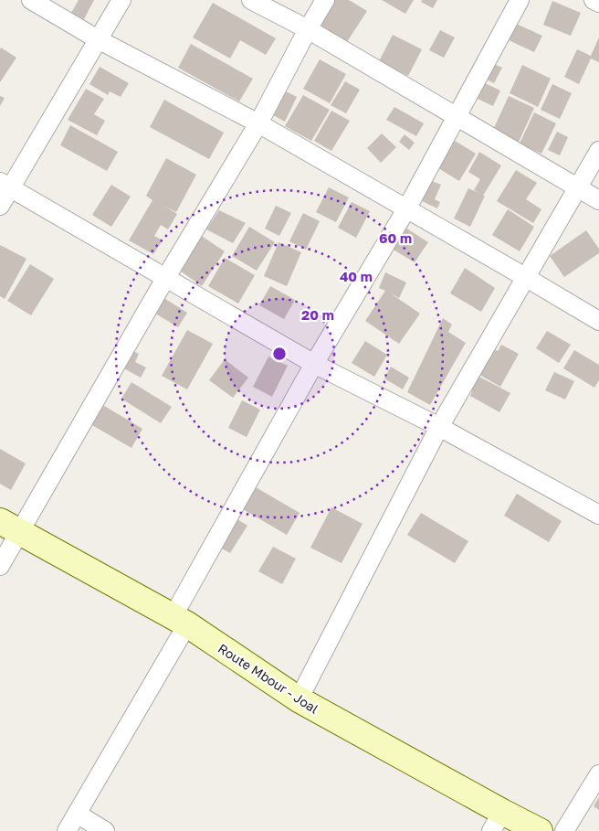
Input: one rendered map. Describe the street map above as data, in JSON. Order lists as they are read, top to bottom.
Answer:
{
  "streets": {
    "main road": ["Route Mbour - Joal"]
  },
  "rings": ["60 m", "40 m", "20 m"]
}
